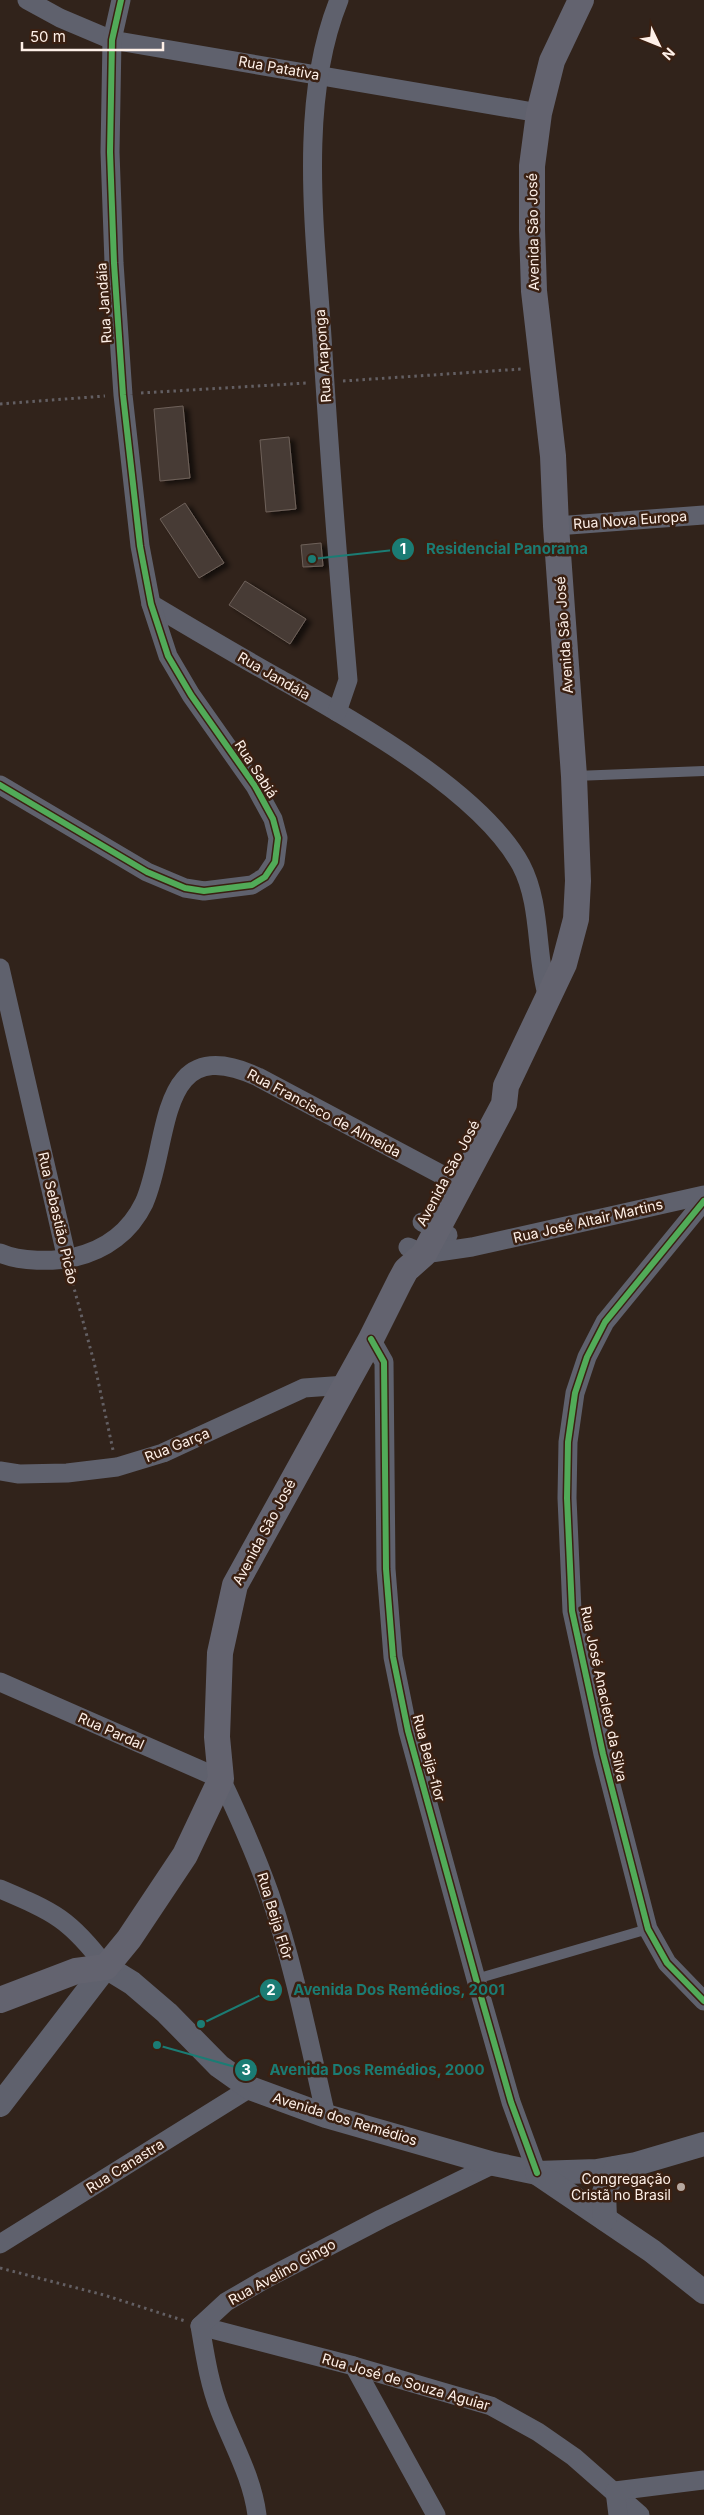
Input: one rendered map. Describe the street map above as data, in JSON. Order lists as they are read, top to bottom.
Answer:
{
  "streets": {
    "main road": ["Avenida São José"],
    "street": [
      "Rua Patativa",
      "Rua Jandáia",
      "Rua Araponga",
      "Rua Nova Europa",
      "Rua Sabiá",
      "Rua Francisco de Almeida",
      "Rua Sebastião Picão",
      "Rua José Altair Martins",
      "Rua Garça",
      "Rua José Anacleto da Silva",
      "Rua Pardal",
      "Rua Beija-flor",
      "Rua Beija Flôr",
      "Avenida dos Remédios",
      "Rua Canastra",
      "Rua Avelino Gingo",
      "Rua José de Souza Aguiar"
    ]
  },
  "crossings": [
    ["Rua Patativa", "Avenida São José"],
    ["Rua Patativa", "Rua Jandáia"],
    ["Rua Patativa", "Rua Araponga"],
    ["Avenida São José", "Rua Jandáia"],
    ["Avenida São José", "Rua Nova Europa"],
    ["Avenida São José", "Rua Francisco de Almeida"],
    ["Avenida São José", "Rua José Altair Martins"],
    ["Avenida São José", "Rua Garça"],
    ["Avenida São José", "Rua Pardal"],
    ["Avenida São José", "Rua Beija-flor"],
    ["Avenida São José", "Rua Beija Flôr"],
    ["Rua Jandáia", "Rua Araponga"],
    ["Rua Jandáia", "Rua Sabiá"],
    ["Rua Francisco de Almeida", "Rua Sebastião Picão"],
    ["Rua Sebastião Picão", "Rua Garça"],
    ["Rua Pardal", "Rua Beija Flôr"],
    ["Rua Beija-flor", "Avenida dos Remédios"],
    ["Rua Beija Flôr", "Avenida dos Remédios"],
    ["Avenida dos Remédios", "Rua Canastra"],
    ["Avenida dos Remédios", "Rua Avelino Gingo"],
    ["Rua Avelino Gingo", "Rua José de Souza Aguiar"]
  ],
  "places": [
    "Residencial Panorama",
    "Avenida Dos Remédios, 2001",
    "Avenida Dos Remédios, 2000",
    "Congregação Cristã no Brasil"
  ],
  "scale_bar": "50 m",
  "north": "bottom right"
}
